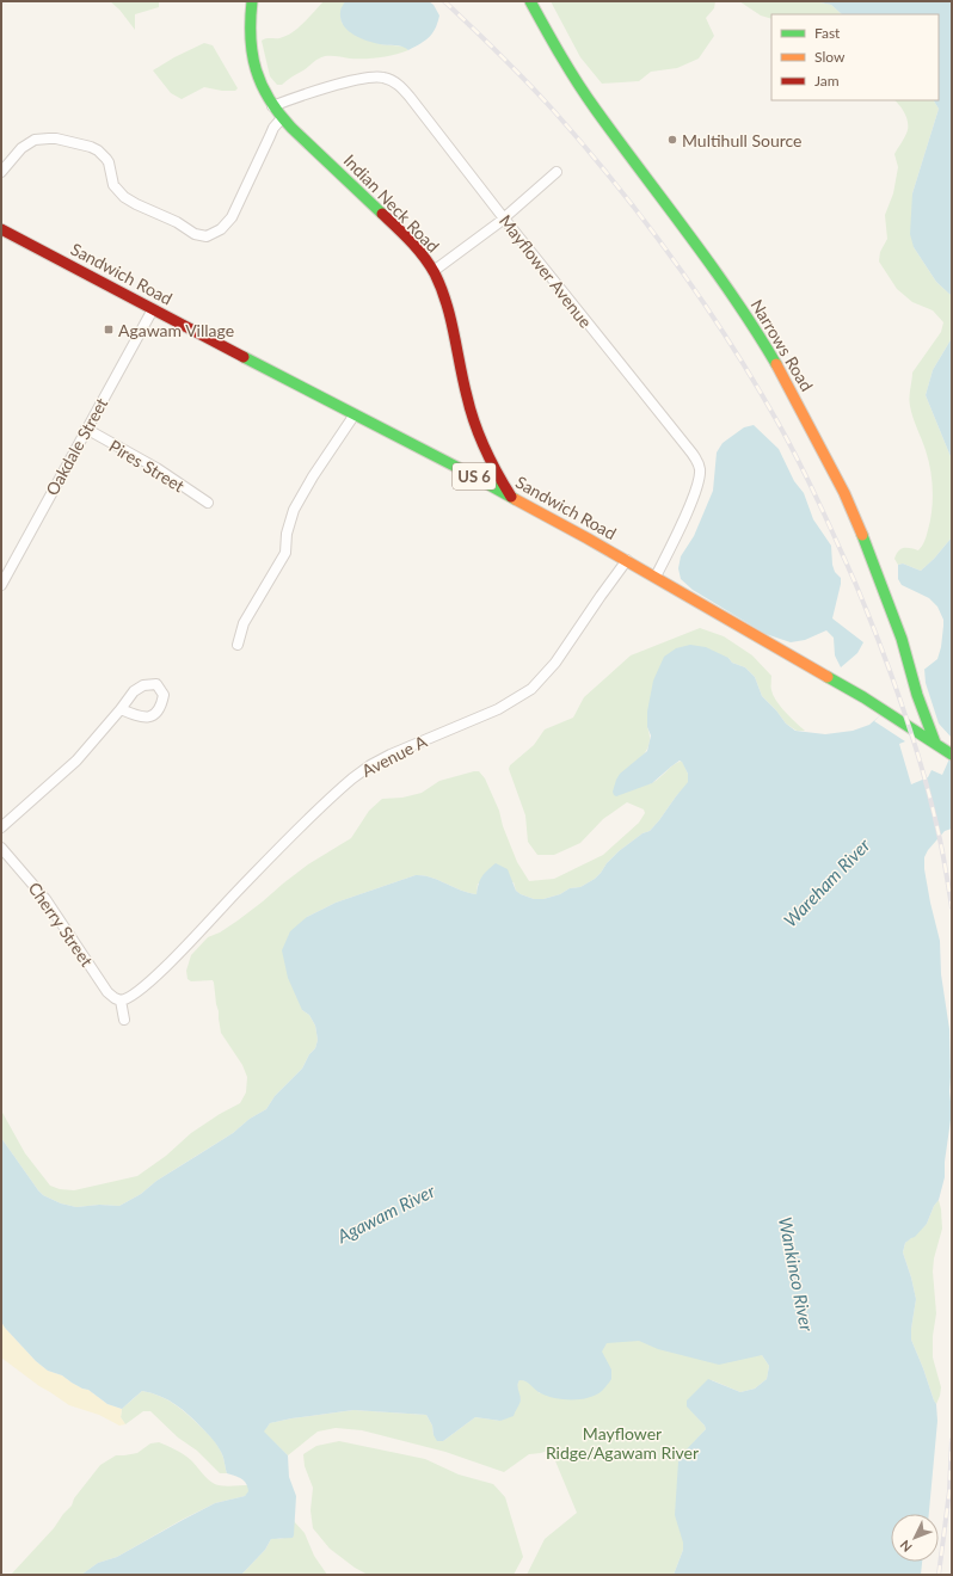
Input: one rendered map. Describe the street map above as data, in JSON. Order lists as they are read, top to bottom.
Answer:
{
  "streets": {
    "main road": [
      "Indian Neck Road",
      "Sandwich Road",
      "Narrows Road",
      "US 6"
    ],
    "street": [
      "Mayflower Avenue",
      "Oakdale Street",
      "Pires Street",
      "Avenue A",
      "Cherry Street"
    ]
  },
  "crossings": [
    ["Indian Neck Road", "Mayflower Avenue"],
    ["Indian Neck Road", "Sandwich Road"],
    ["Mayflower Avenue", "Sandwich Road"],
    ["Sandwich Road", "Narrows Road"],
    ["Sandwich Road", "Oakdale Street"],
    ["Sandwich Road", "Avenue A"],
    ["Oakdale Street", "Pires Street"],
    ["Avenue A", "Cherry Street"]
  ],
  "water": ["Wareham River", "Agawam River", "Wankinco River"],
  "parks": ["Mayflower Ridge/Agawam River"],
  "places": {
    "other": ["Multihull Source"],
    "transit": ["Agawam Village"]
  },
  "legend": ["Fast", "Slow", "Jam"],
  "north": "bottom left"
}
